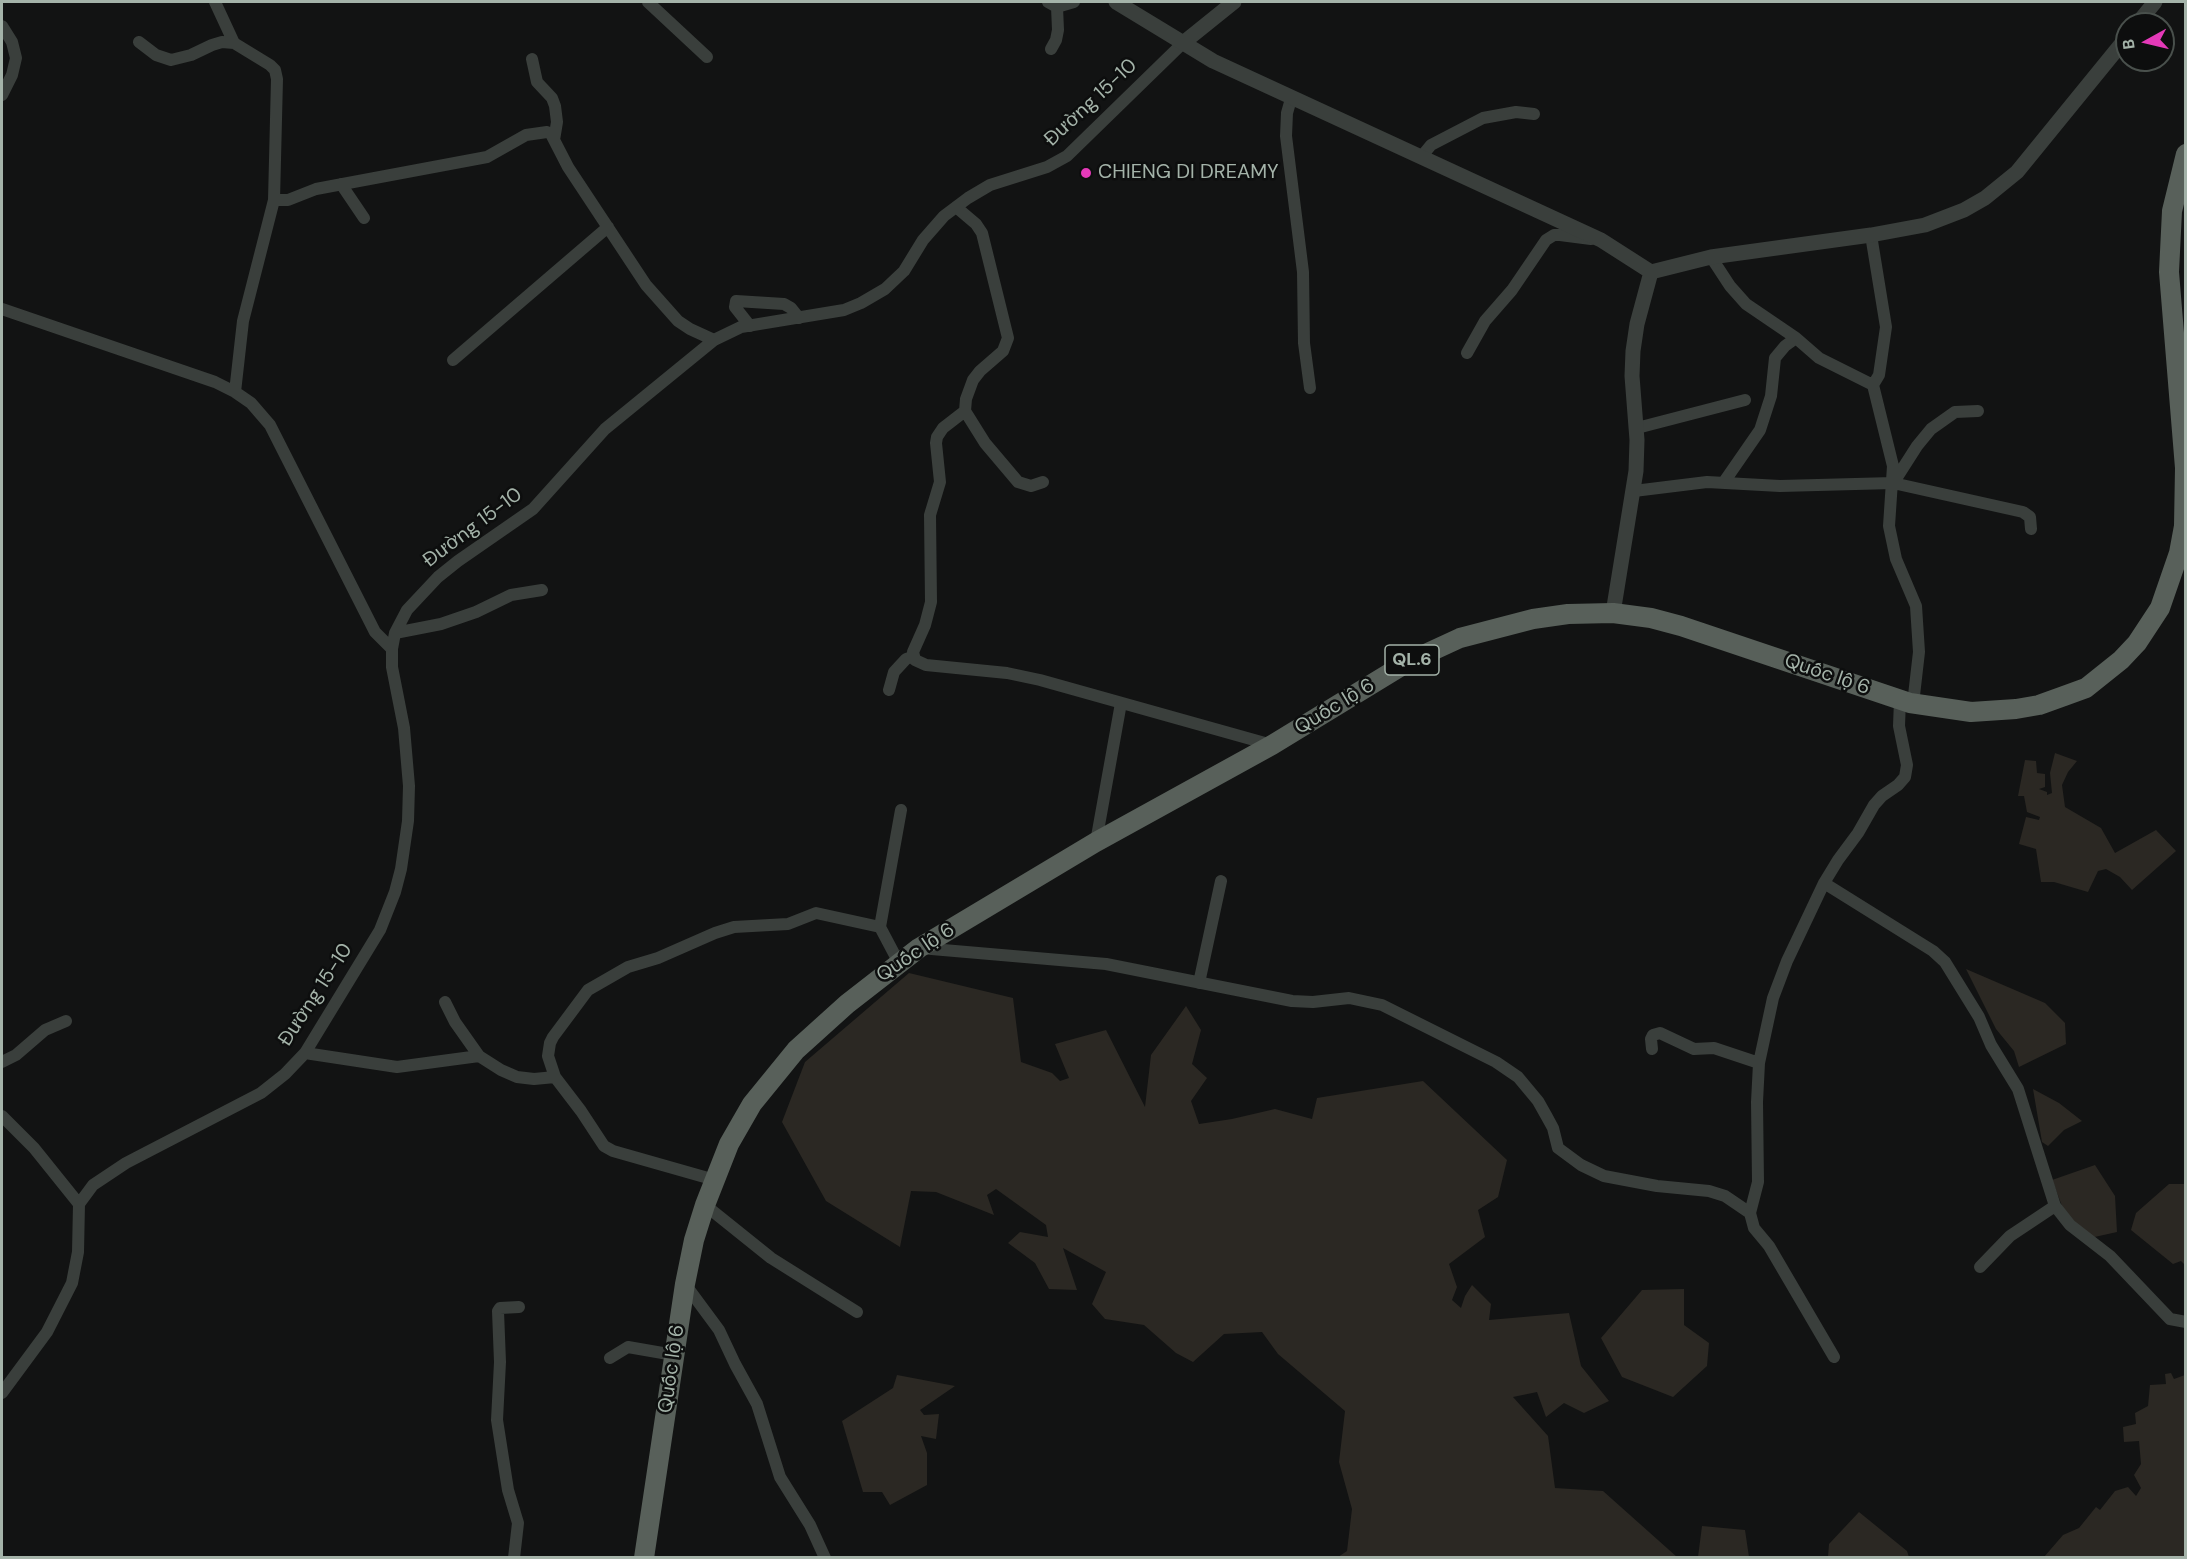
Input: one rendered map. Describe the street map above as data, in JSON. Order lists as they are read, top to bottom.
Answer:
{
  "streets": {
    "highway": ["QL.6", "Quốc lộ 6"],
    "street": ["Đường 15-10"]
  },
  "places": ["CHIENG DI DREAMY"],
  "north": "left"
}
